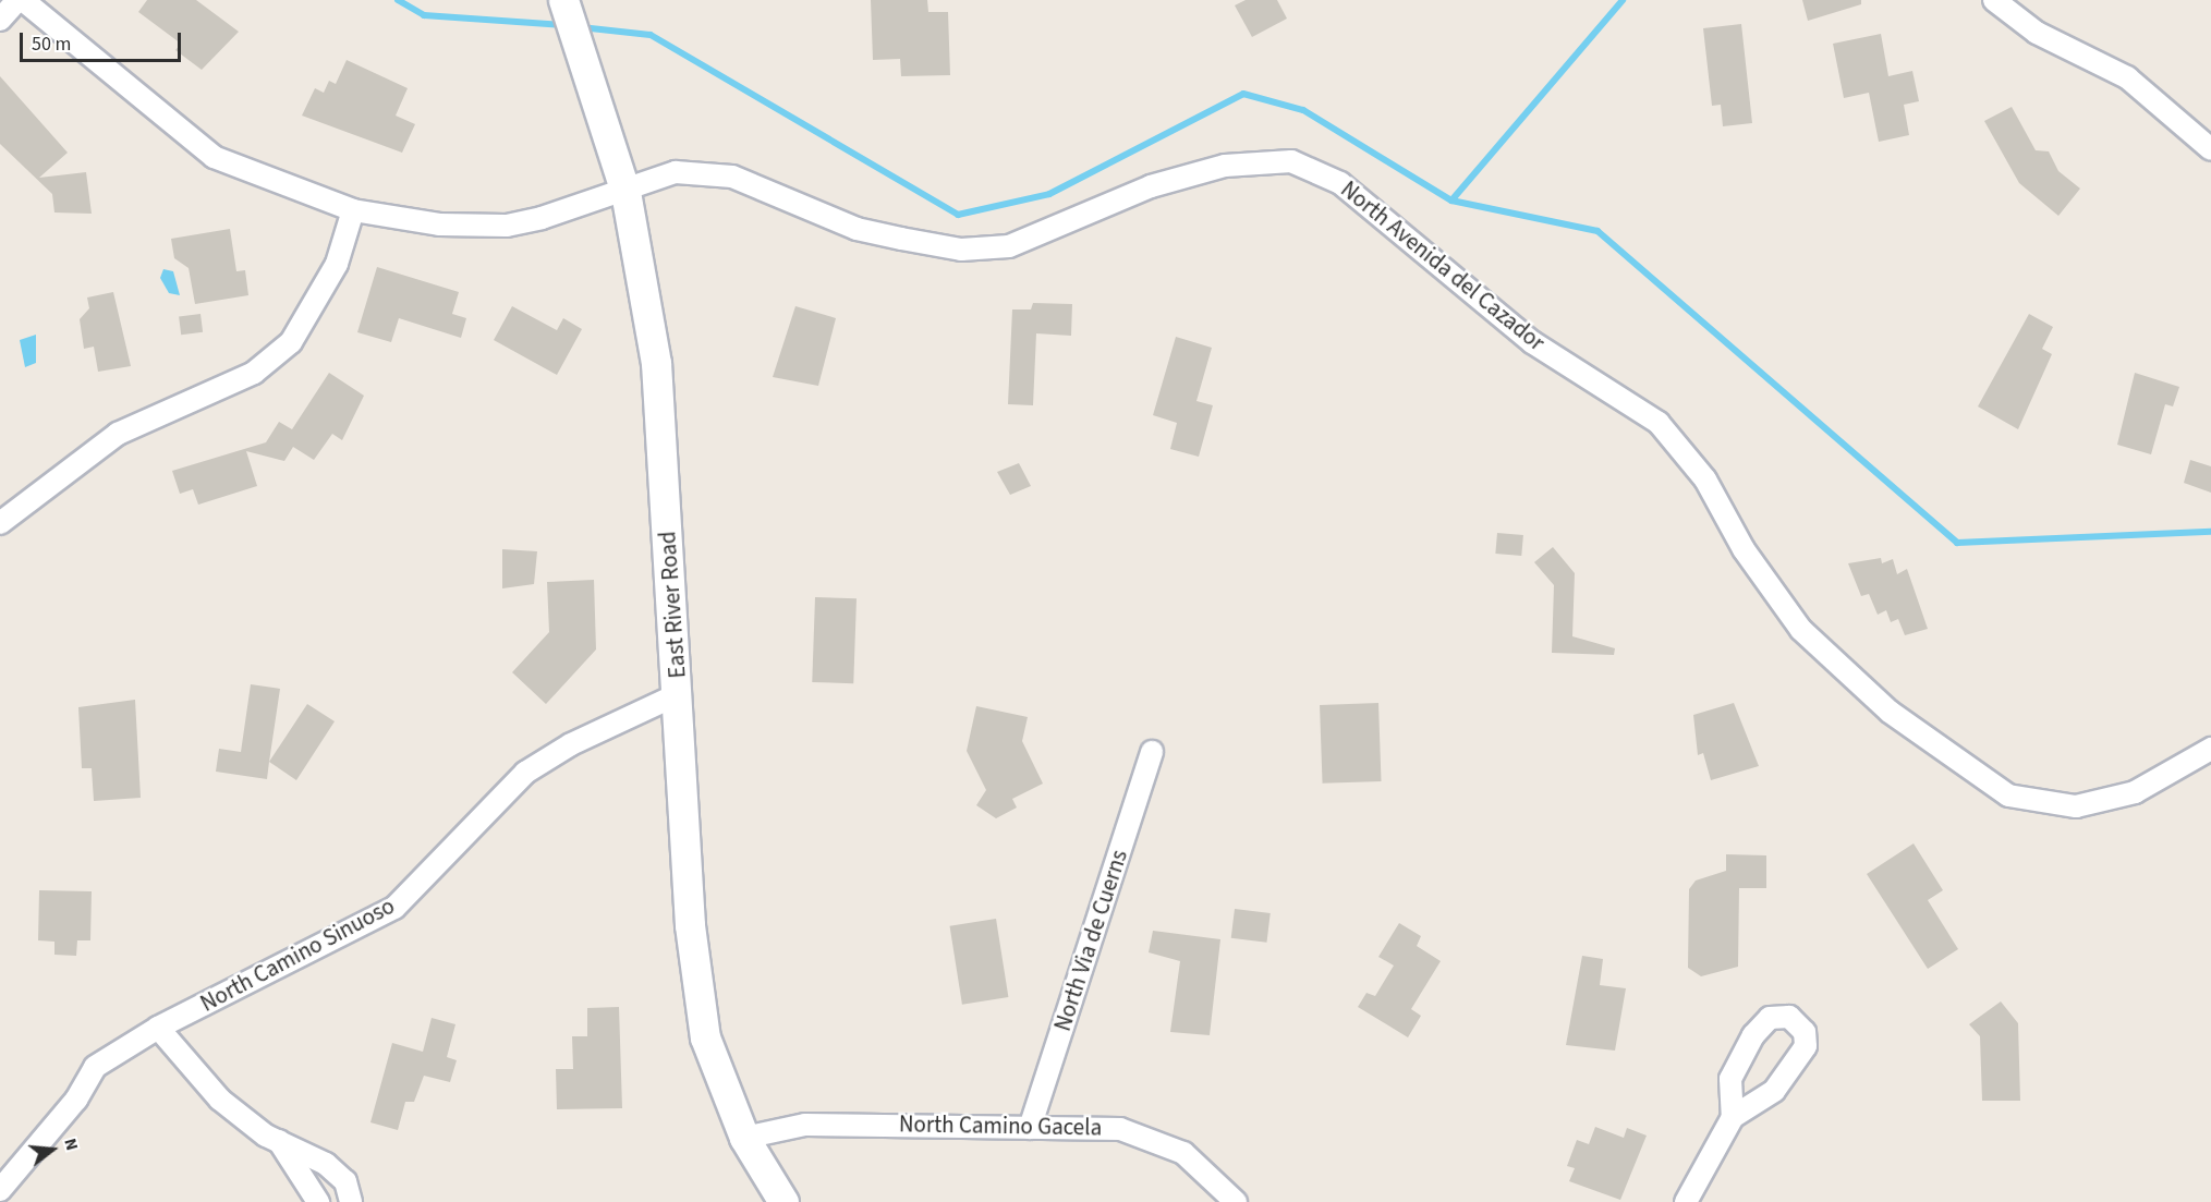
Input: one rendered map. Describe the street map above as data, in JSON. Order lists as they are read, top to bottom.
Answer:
{
  "streets": {
    "street": [
      "North Avenida del Cazador",
      "East River Road",
      "North Via de Cuerns",
      "North Camino Sinuoso",
      "North Camino Gacela"
    ]
  },
  "crossings": [
    ["North Avenida del Cazador", "East River Road"],
    ["East River Road", "North Camino Sinuoso"],
    ["East River Road", "North Camino Gacela"],
    ["North Via de Cuerns", "North Camino Gacela"]
  ],
  "scale_bar": "50 m",
  "north": "right"
}
